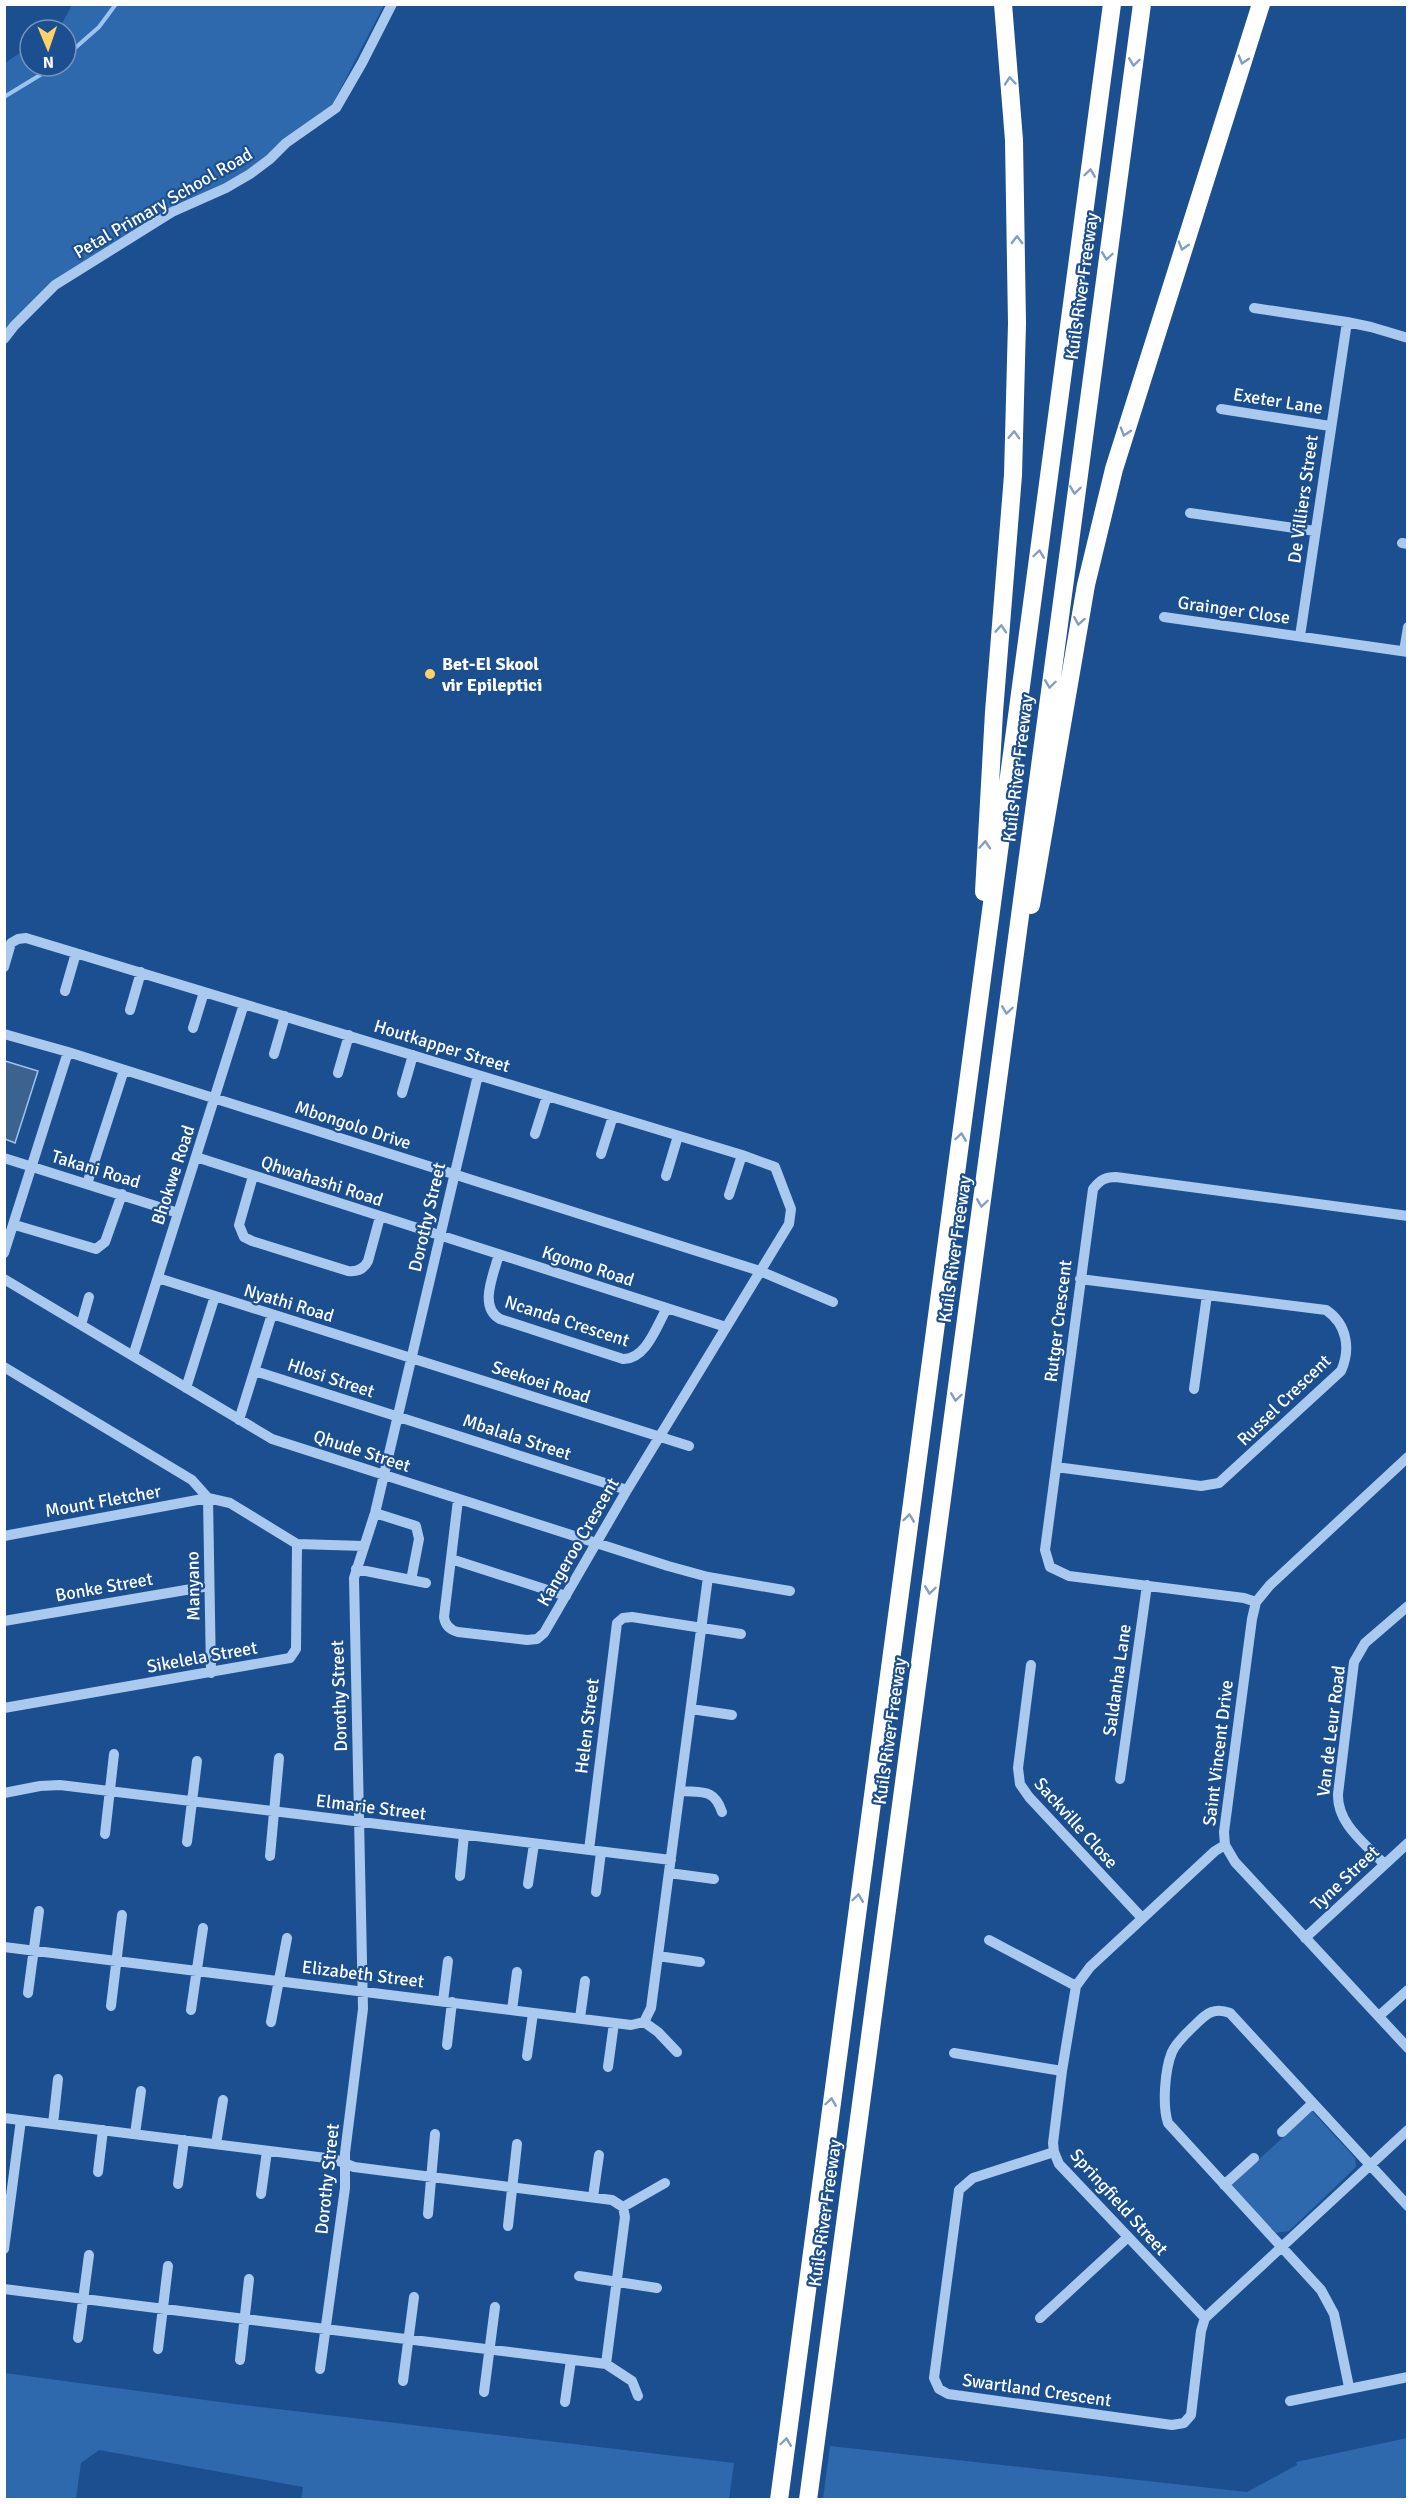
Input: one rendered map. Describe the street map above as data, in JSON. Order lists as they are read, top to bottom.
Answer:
{
  "streets": {
    "highway": ["Kuils River Freeway"],
    "street": [
      "Petal Primary School Road",
      "Exeter Lane",
      "De Villiers Street",
      "Grainger Close",
      "Houtkapper Street",
      "Mbongolo Drive",
      "Takani Road",
      "Bhokwe Road",
      "Qhwahashi Road",
      "Dorothy Street",
      "Kgomo Road",
      "Nyathi Road",
      "Ncanda Crescent",
      "Rutger Crescent",
      "Hlosi Street",
      "Seekoei Road",
      "Russel Crescent",
      "Mbalala Street",
      "Qhude Street",
      "Mount Fletcher",
      "Kangeroo Crescent",
      "Manyano",
      "Bonke Street",
      "Sikelela Street",
      "Saldanha Lane",
      "Helen Street",
      "Van de Leur Road",
      "Saint Vincent Drive",
      "Elmarie Street",
      "Sackville Close",
      "Tyne Street",
      "Elizabeth Street",
      "Springfield Street",
      "Swartland Crescent"
    ]
  },
  "crossings": [
    ["Exeter Lane", "De Villiers Street"],
    ["De Villiers Street", "Grainger Close"],
    ["Houtkapper Street", "Mbongolo Drive"],
    ["Houtkapper Street", "Bhokwe Road"],
    ["Houtkapper Street", "Dorothy Street"],
    ["Houtkapper Street", "Kangeroo Crescent"],
    ["Mbongolo Drive", "Bhokwe Road"],
    ["Mbongolo Drive", "Dorothy Street"],
    ["Mbongolo Drive", "Kangeroo Crescent"],
    ["Takani Road", "Bhokwe Road"],
    ["Bhokwe Road", "Qhwahashi Road"],
    ["Bhokwe Road", "Nyathi Road"],
    ["Bhokwe Road", "Qhude Street"],
    ["Qhwahashi Road", "Dorothy Street"],
    ["Qhwahashi Road", "Kgomo Road"],
    ["Dorothy Street", "Kgomo Road"],
    ["Dorothy Street", "Nyathi Road"],
    ["Dorothy Street", "Hlosi Street"],
    ["Dorothy Street", "Seekoei Road"],
    ["Dorothy Street", "Mbalala Street"],
    ["Dorothy Street", "Qhude Street"],
    ["Dorothy Street", "Elmarie Street"],
    ["Dorothy Street", "Elizabeth Street"],
    ["Kgomo Road", "Ncanda Crescent"],
    ["Kgomo Road", "Kangeroo Crescent"],
    ["Nyathi Road", "Seekoei Road"],
    ["Rutger Crescent", "Russel Crescent"],
    ["Rutger Crescent", "Saldanha Lane"],
    ["Rutger Crescent", "Saint Vincent Drive"],
    ["Hlosi Street", "Mbalala Street"],
    ["Seekoei Road", "Kangeroo Crescent"],
    ["Mbalala Street", "Kangeroo Crescent"],
    ["Qhude Street", "Kangeroo Crescent"],
    ["Mount Fletcher", "Manyano"],
    ["Manyano", "Bonke Street"],
    ["Manyano", "Sikelela Street"],
    ["Helen Street", "Elmarie Street"],
    ["Van de Leur Road", "Tyne Street"],
    ["Saint Vincent Drive", "Tyne Street"],
    ["Saint Vincent Drive", "Springfield Street"],
    ["Sackville Close", "Springfield Street"],
    ["Springfield Street", "Swartland Crescent"]
  ],
  "places": ["Bet-El Skool vir Epileptici"],
  "north": "bottom"
}
